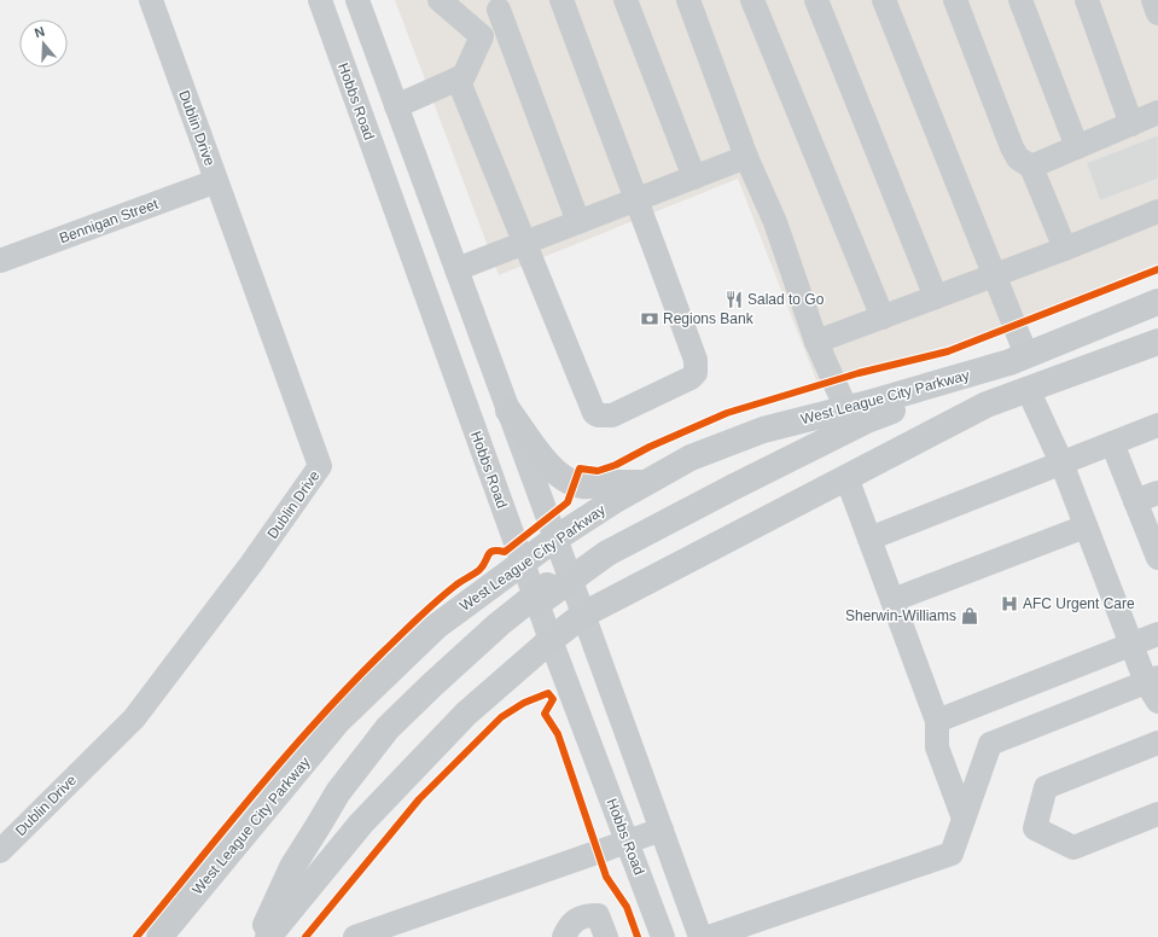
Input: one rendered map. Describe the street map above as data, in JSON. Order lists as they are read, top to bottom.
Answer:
{
  "streets": {
    "main road": ["West League City Parkway"],
    "street": ["Hobbs Road", "Dublin Drive", "Bennigan Street"]
  },
  "crossings": [
    ["Hobbs Road", "West League City Parkway"],
    ["Dublin Drive", "Bennigan Street"]
  ],
  "places": {
    "restaurant": ["Salad to Go"],
    "bank": ["Regions Bank"],
    "hospital": ["AFC Urgent Care"],
    "shop": ["Sherwin-Williams"]
  },
  "north": "top"
}
